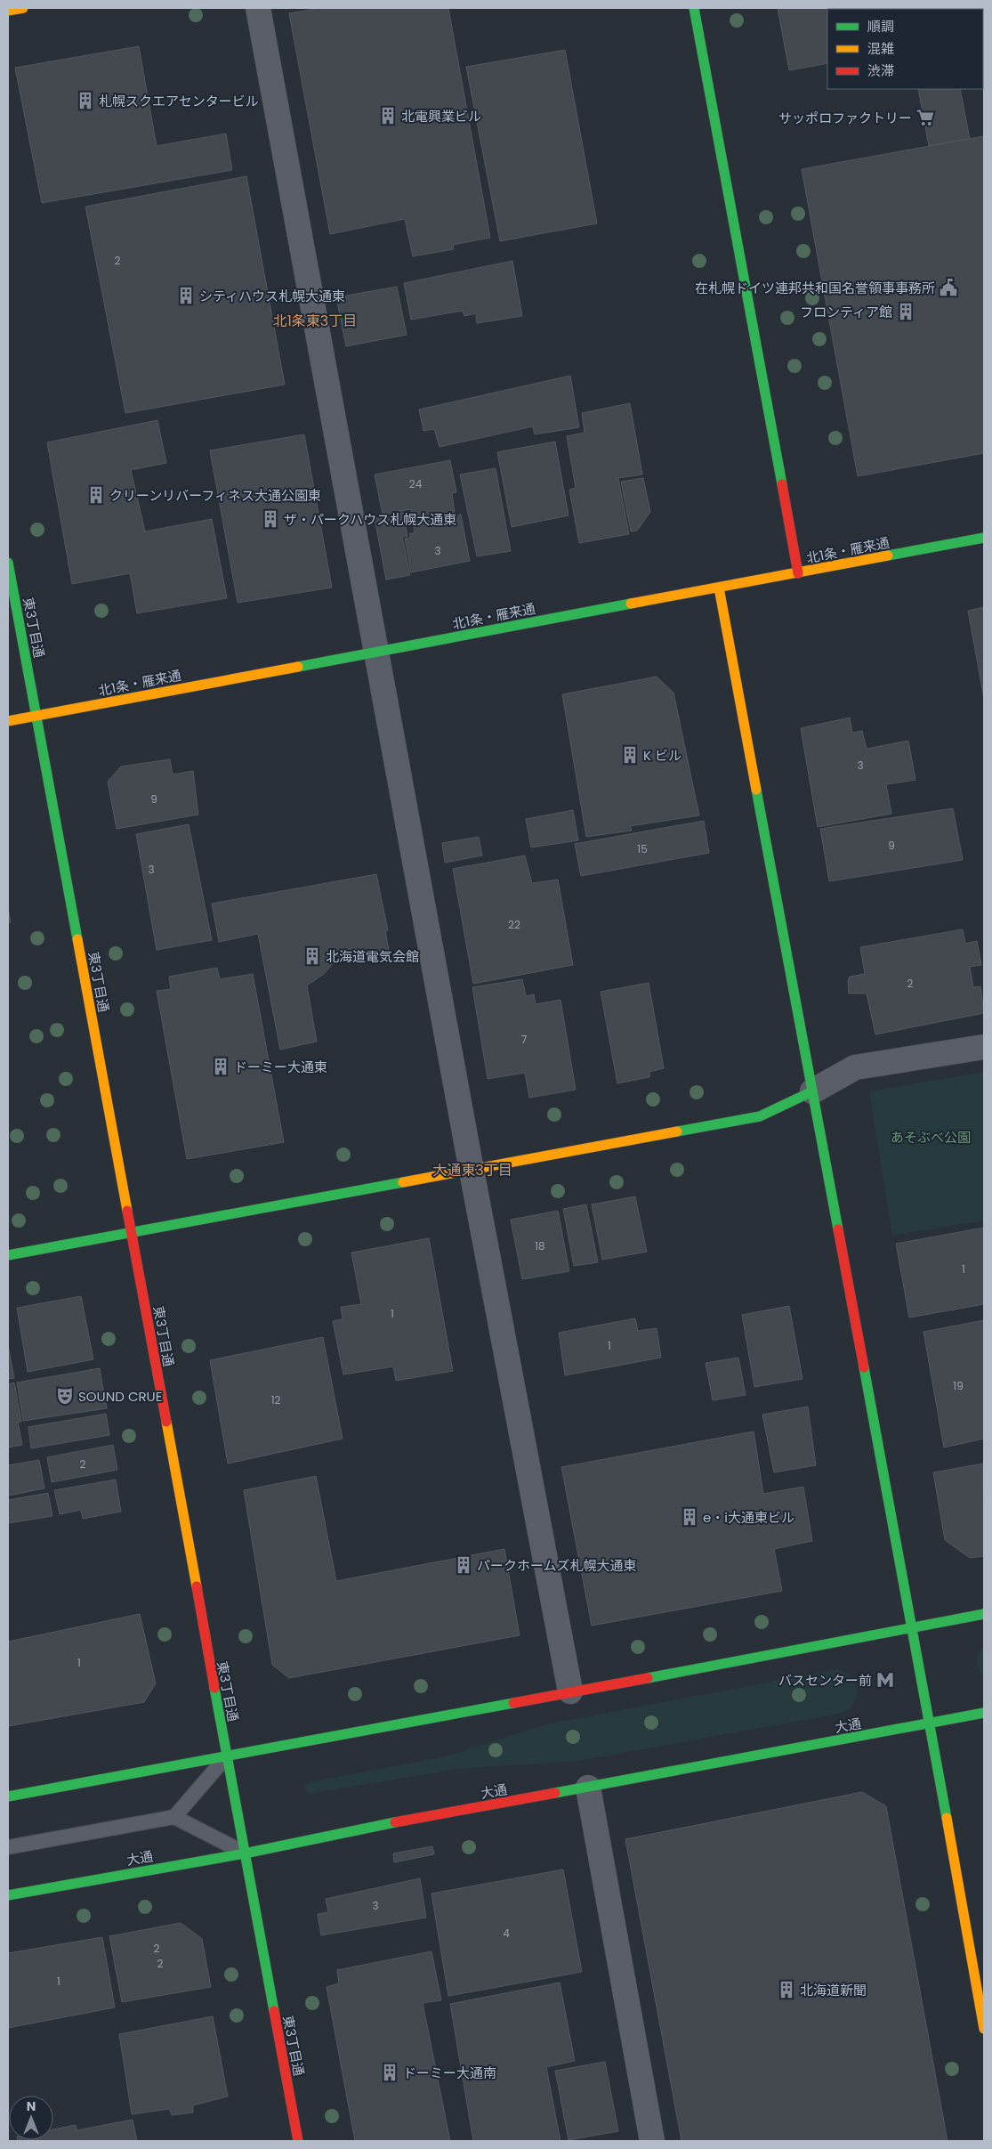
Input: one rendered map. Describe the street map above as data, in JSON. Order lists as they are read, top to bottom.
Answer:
{
  "streets": {
    "main road": ["北1条・雁来通", "東3丁目通", "大通"]
  },
  "crossings": [
    ["北1条・雁来通", "東3丁目通"],
    ["東3丁目通", "大通"]
  ],
  "districts": ["北1条東3丁目", "大通東3丁目"],
  "parks": ["あそぶべ公園"],
  "places": {
    "building": [
      "札幌スクエアセンタービル",
      "北電興業ビル",
      "シティハウス札幌大通東",
      "フロンティア館",
      "クリーンリバーフィネス大通公園東",
      "ザ・パークハウス札幌大通東",
      "K ビル",
      "北海道電気会館",
      "ドーミー大通東",
      "e・i大通東ビル",
      "パークホームズ札幌大通東",
      "北海道新聞",
      "ドーミー大通南"
    ],
    "supermarket": ["サッポロファクトリー"],
    "public building": ["在札幌ドイツ連邦共和国名誉領事事務所"],
    "theatre": ["SOUND CRUE"],
    "metro station": ["バスセンター前"]
  },
  "house_numbers": [
    "2",
    "24",
    "3",
    "3",
    "9",
    "9",
    "15",
    "3",
    "22",
    "2",
    "7",
    "18",
    "1",
    "1",
    "1",
    "19",
    "12",
    "2",
    "1",
    "3",
    "4",
    "2",
    "2",
    "1"
  ],
  "legend": ["順調", "混雑", "渋滞"],
  "north": "top"
}
